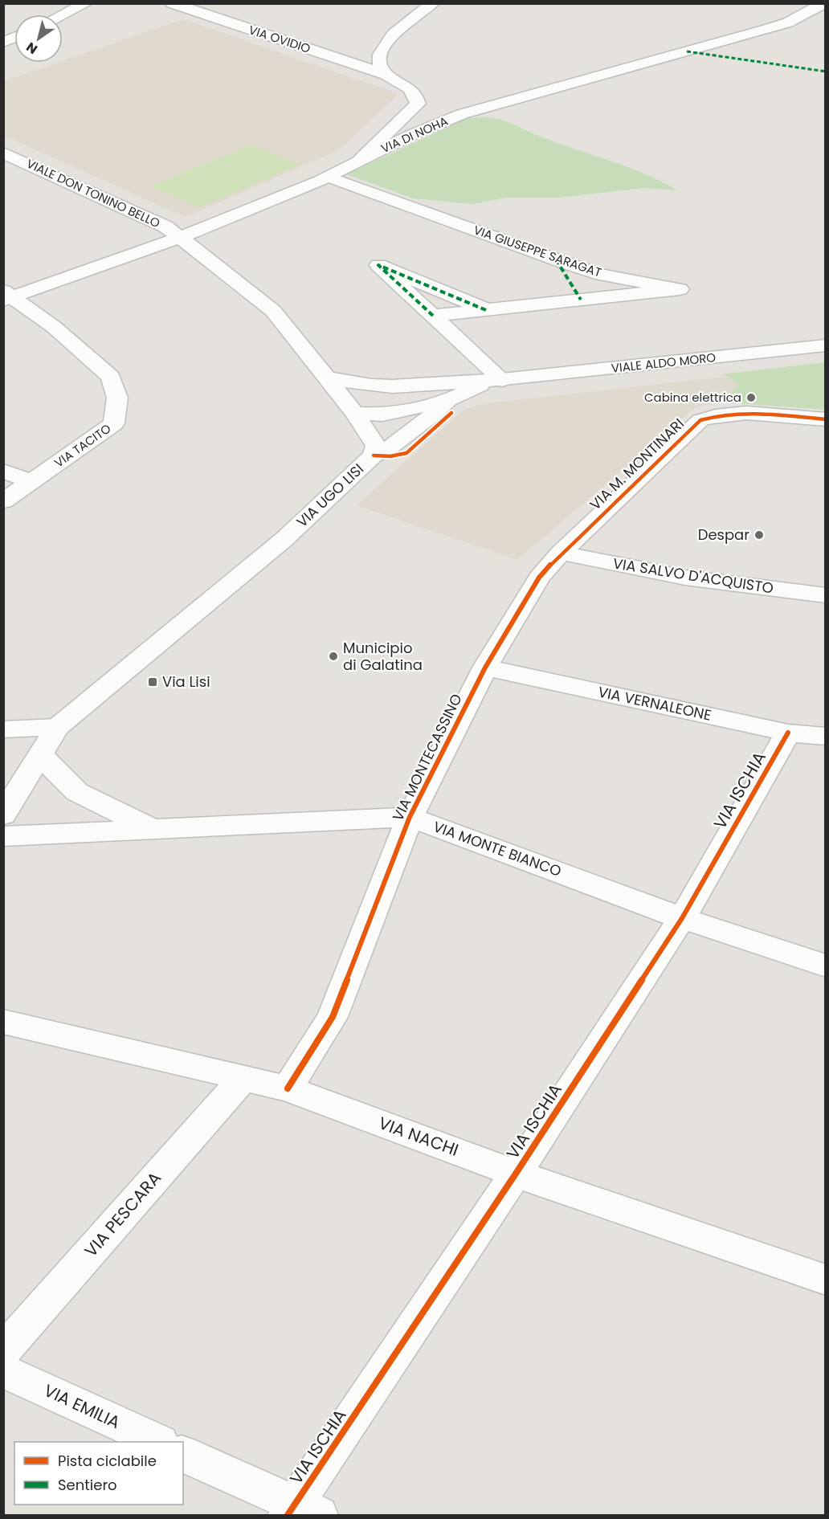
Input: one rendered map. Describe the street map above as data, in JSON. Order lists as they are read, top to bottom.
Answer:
{
  "streets": {
    "street": [
      "VIA OVIDIO",
      "VIA DI NOHA",
      "VIALE DON TONINO BELLO",
      "VIA GIUSEPPE SARAGAT",
      "VIALE ALDO MORO",
      "VIA TACITO",
      "VIA M. MONTINARI",
      "VIA UGO LISI",
      "VIA SALVO D'ACQUISTO",
      "VIA VERNALEONE",
      "VIA MONTECASSINO",
      "VIA ISCHIA",
      "VIA MONTE BIANCO",
      "VIA NACHI",
      "VIA PESCARA",
      "VIA EMILIA"
    ]
  },
  "crossings": [
    ["VIA OVIDIO", "VIA DI NOHA"],
    ["VIA DI NOHA", "VIALE DON TONINO BELLO"],
    ["VIA DI NOHA", "VIA GIUSEPPE SARAGAT"],
    ["VIA DI NOHA", "VIA TACITO"],
    ["VIA DI NOHA", "VIA UGO LISI"],
    ["VIALE DON TONINO BELLO", "VIA UGO LISI"],
    ["VIALE ALDO MORO", "VIA UGO LISI"],
    ["VIA M. MONTINARI", "VIA SALVO D'ACQUISTO"],
    ["VIA M. MONTINARI", "VIA MONTECASSINO"],
    ["VIA UGO LISI", "VIA MONTE BIANCO"],
    ["VIA SALVO D'ACQUISTO", "VIA MONTECASSINO"],
    ["VIA VERNALEONE", "VIA MONTECASSINO"],
    ["VIA VERNALEONE", "VIA ISCHIA"],
    ["VIA MONTECASSINO", "VIA MONTE BIANCO"],
    ["VIA MONTECASSINO", "VIA NACHI"],
    ["VIA ISCHIA", "VIA MONTE BIANCO"],
    ["VIA ISCHIA", "VIA NACHI"],
    ["VIA NACHI", "VIA PESCARA"]
  ],
  "places": {
    "other": ["Cabina elettrica", "Despar", "Municipio di Galatina"],
    "transit": ["Via Lisi"]
  },
  "legend": ["Pista ciclabile", "Sentiero"],
  "north": "bottom left"
}
